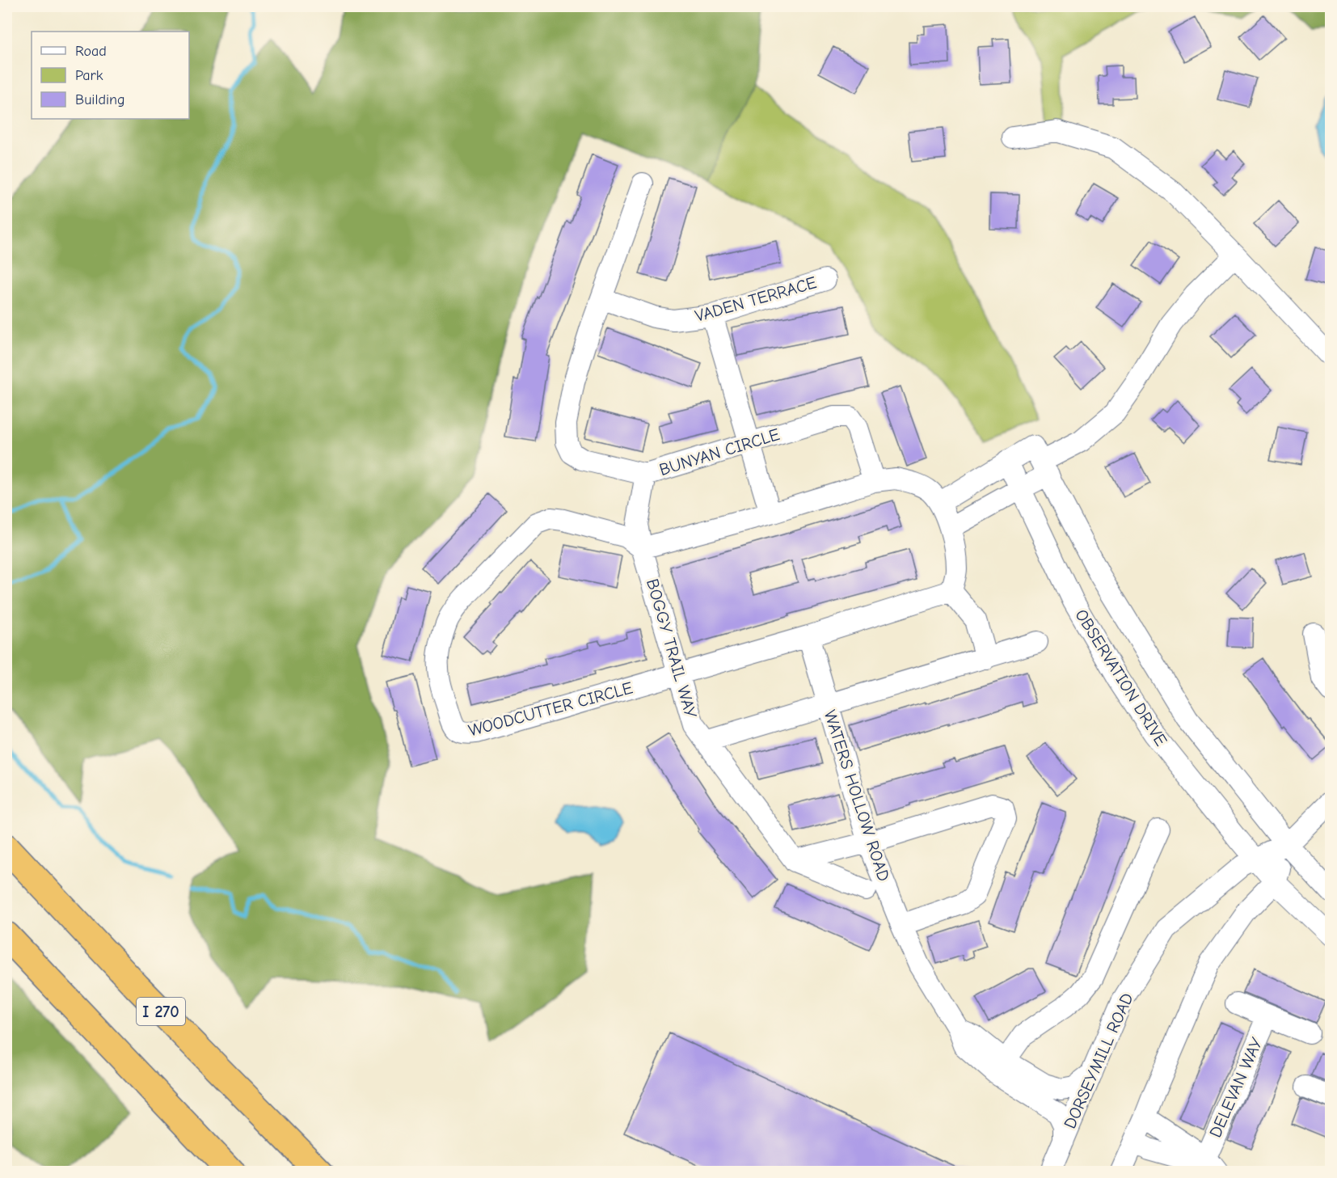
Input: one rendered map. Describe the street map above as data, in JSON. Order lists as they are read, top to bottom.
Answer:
{
  "streets": {
    "highway": ["I 270"],
    "street": [
      "VADEN TERRACE",
      "BUNYAN CIRCLE",
      "BOGGY TRAIL WAY",
      "OBSERVATION DRIVE",
      "WOODCUTTER CIRCLE",
      "WATERS HOLLOW ROAD",
      "DORSEYMILL ROAD",
      "DELEVAN WAY"
    ]
  },
  "crossings": [
    ["VADEN TERRACE", "BUNYAN CIRCLE"],
    ["BUNYAN CIRCLE", "BOGGY TRAIL WAY"],
    ["BOGGY TRAIL WAY", "WOODCUTTER CIRCLE"],
    ["OBSERVATION DRIVE", "DORSEYMILL ROAD"],
    ["WOODCUTTER CIRCLE", "WATERS HOLLOW ROAD"],
    ["WATERS HOLLOW ROAD", "DORSEYMILL ROAD"]
  ],
  "legend": ["Road", "Park", "Building"]
}
